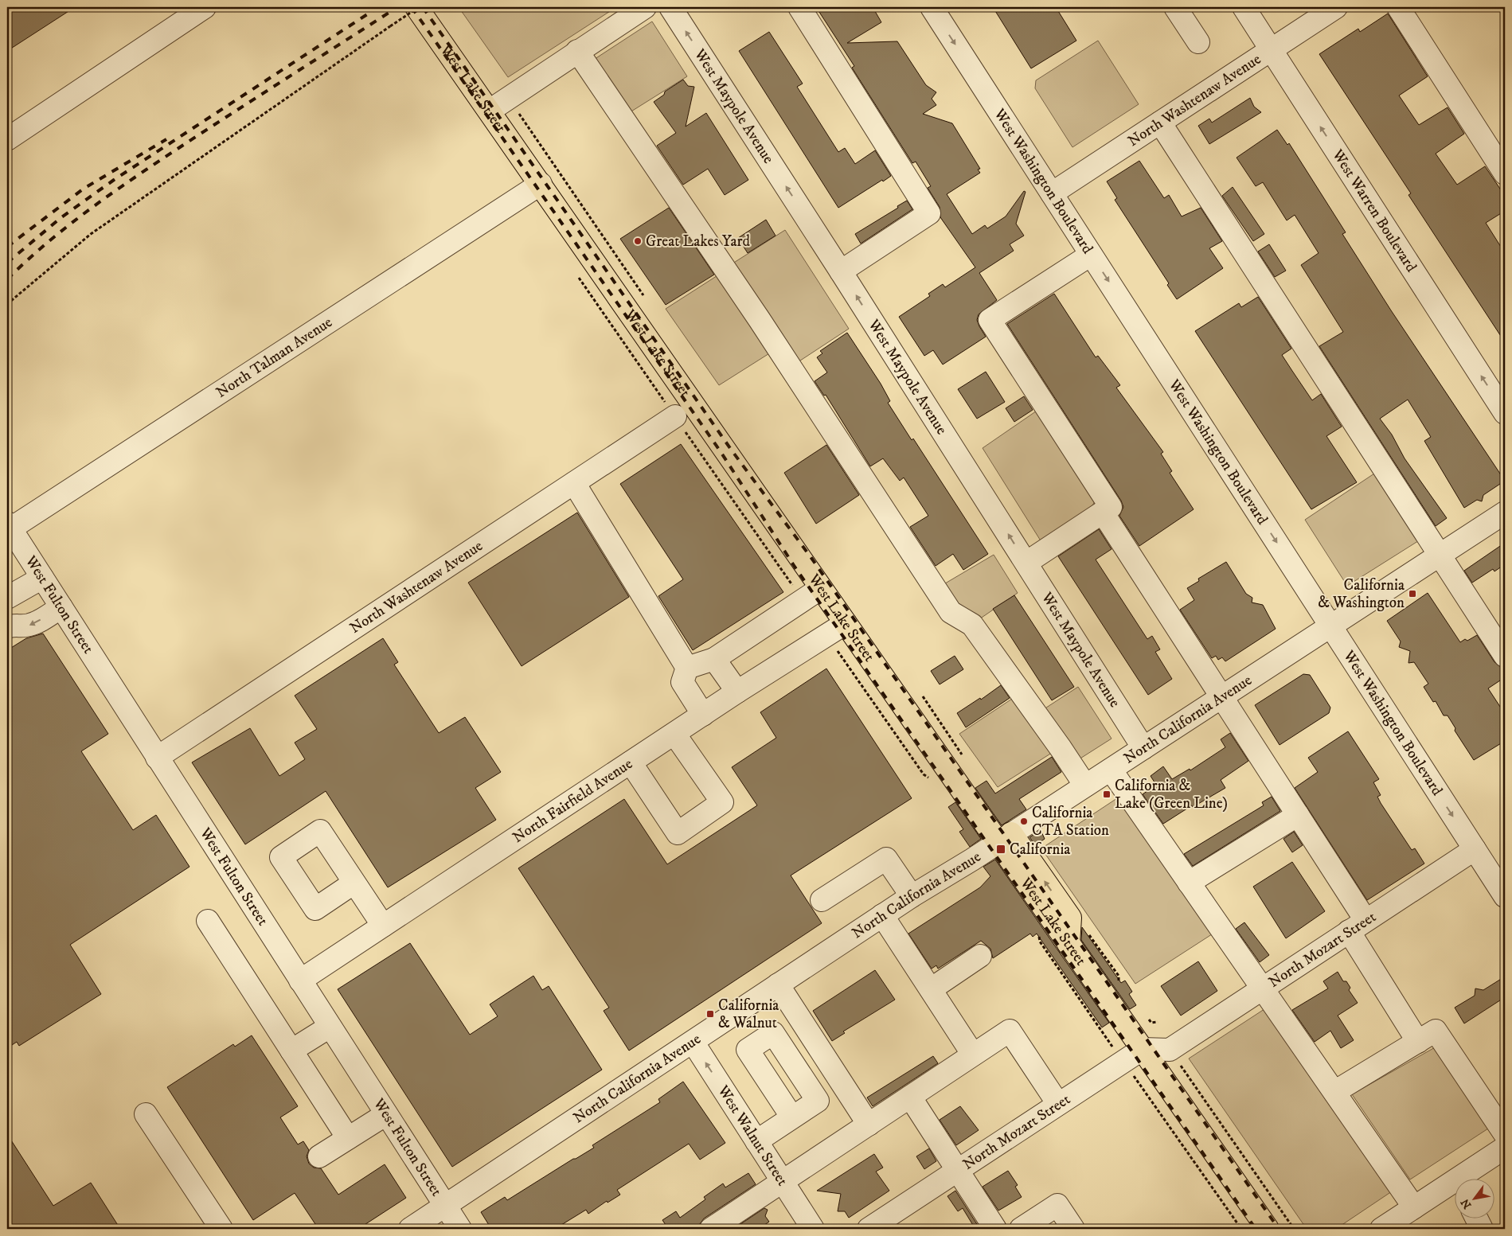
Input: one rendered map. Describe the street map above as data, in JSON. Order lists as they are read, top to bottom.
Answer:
{
  "streets": {
    "main road": ["West Lake Street"],
    "street": [
      "North Washtenaw Avenue",
      "West Maypole Avenue",
      "West Washington Boulevard",
      "West Warren Boulevard",
      "North Talman Avenue",
      "West Fulton Street",
      "North California Avenue",
      "North Fairfield Avenue",
      "North Mozart Street",
      "West Walnut Street"
    ]
  },
  "crossings": [
    ["West Lake Street", "North Washtenaw Avenue"],
    ["West Lake Street", "North Talman Avenue"],
    ["West Lake Street", "North California Avenue"],
    ["West Lake Street", "North Fairfield Avenue"],
    ["West Lake Street", "North Mozart Street"],
    ["North Washtenaw Avenue", "West Washington Boulevard"],
    ["North Washtenaw Avenue", "West Warren Boulevard"],
    ["North Washtenaw Avenue", "West Fulton Street"],
    ["West Maypole Avenue", "North California Avenue"],
    ["West Washington Boulevard", "North California Avenue"],
    ["West Washington Boulevard", "North Mozart Street"],
    ["North Talman Avenue", "West Fulton Street"],
    ["West Fulton Street", "North California Avenue"],
    ["West Fulton Street", "North Fairfield Avenue"],
    ["North California Avenue", "West Walnut Street"]
  ],
  "places": {
    "other": ["Great Lakes Yard", "California CTA Station"],
    "transit": [
      "California & Washington",
      "California & Lake (Green Line)",
      "California",
      "California & Walnut"
    ]
  },
  "north": "bottom left"
}
